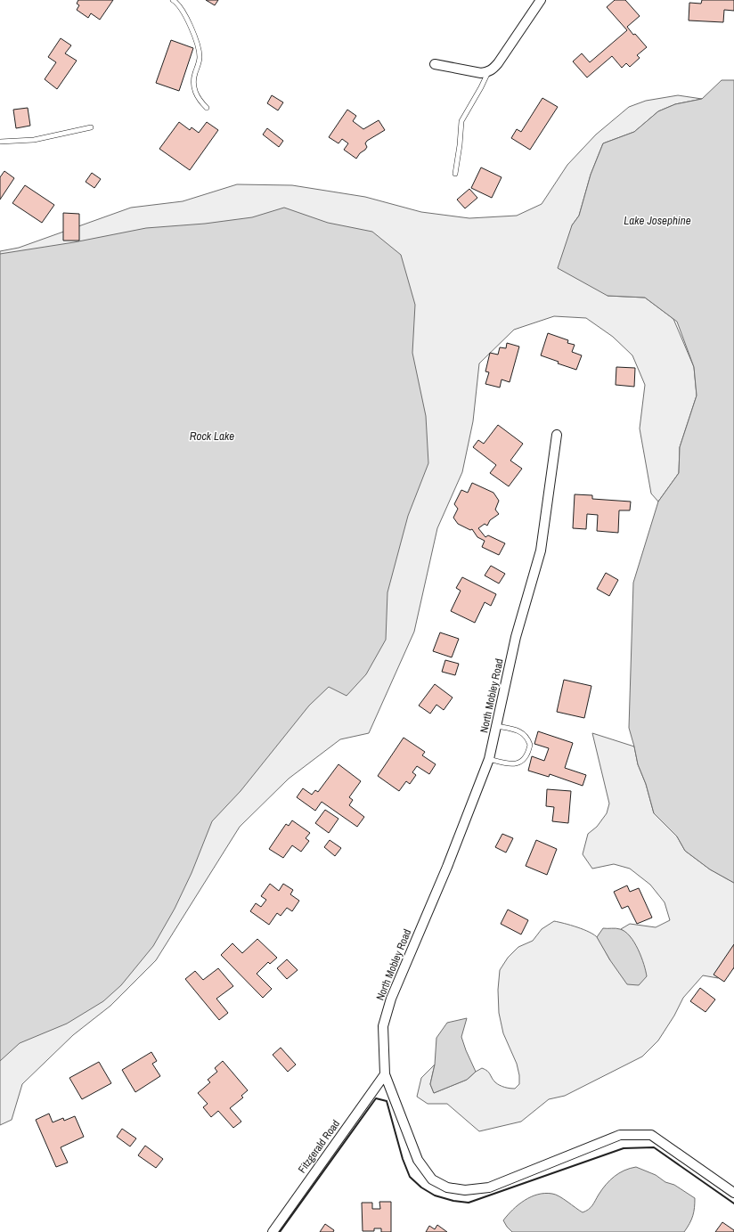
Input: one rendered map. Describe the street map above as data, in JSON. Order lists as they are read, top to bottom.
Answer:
{
  "streets": {
    "street": ["North Mobley Road", "Fitzgerald Road"]
  },
  "crossings": [
    ["North Mobley Road", "Fitzgerald Road"]
  ],
  "water": ["Lake Josephine", "Rock Lake"]
}
